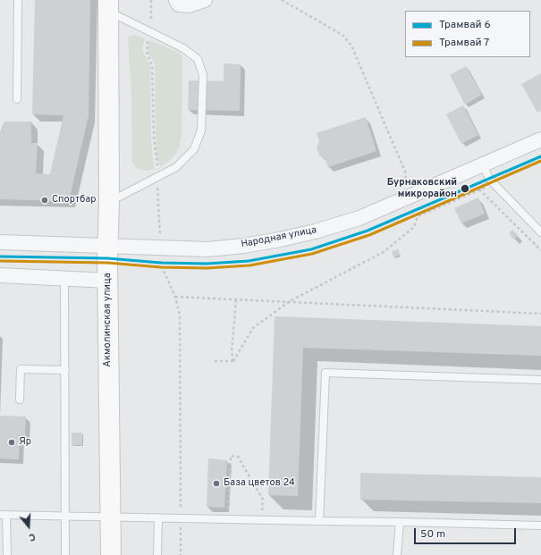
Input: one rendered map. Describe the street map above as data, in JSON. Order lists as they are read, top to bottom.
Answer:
{
  "streets": {
    "main road": ["Акмолинская улица"],
    "street": ["Народная улица"]
  },
  "crossings": [
    ["Народная улица", "Акмолинская улица"]
  ],
  "places": [
    "Бурнаковский микрорайон",
    "Спортбар",
    "Яр",
    "База цветов 24"
  ],
  "lines": ["tram line 6", "tram line 7"],
  "legend": ["Трамвай 6", "Трамвай 7"],
  "scale_bar": "50 m",
  "north": "bottom"
}
